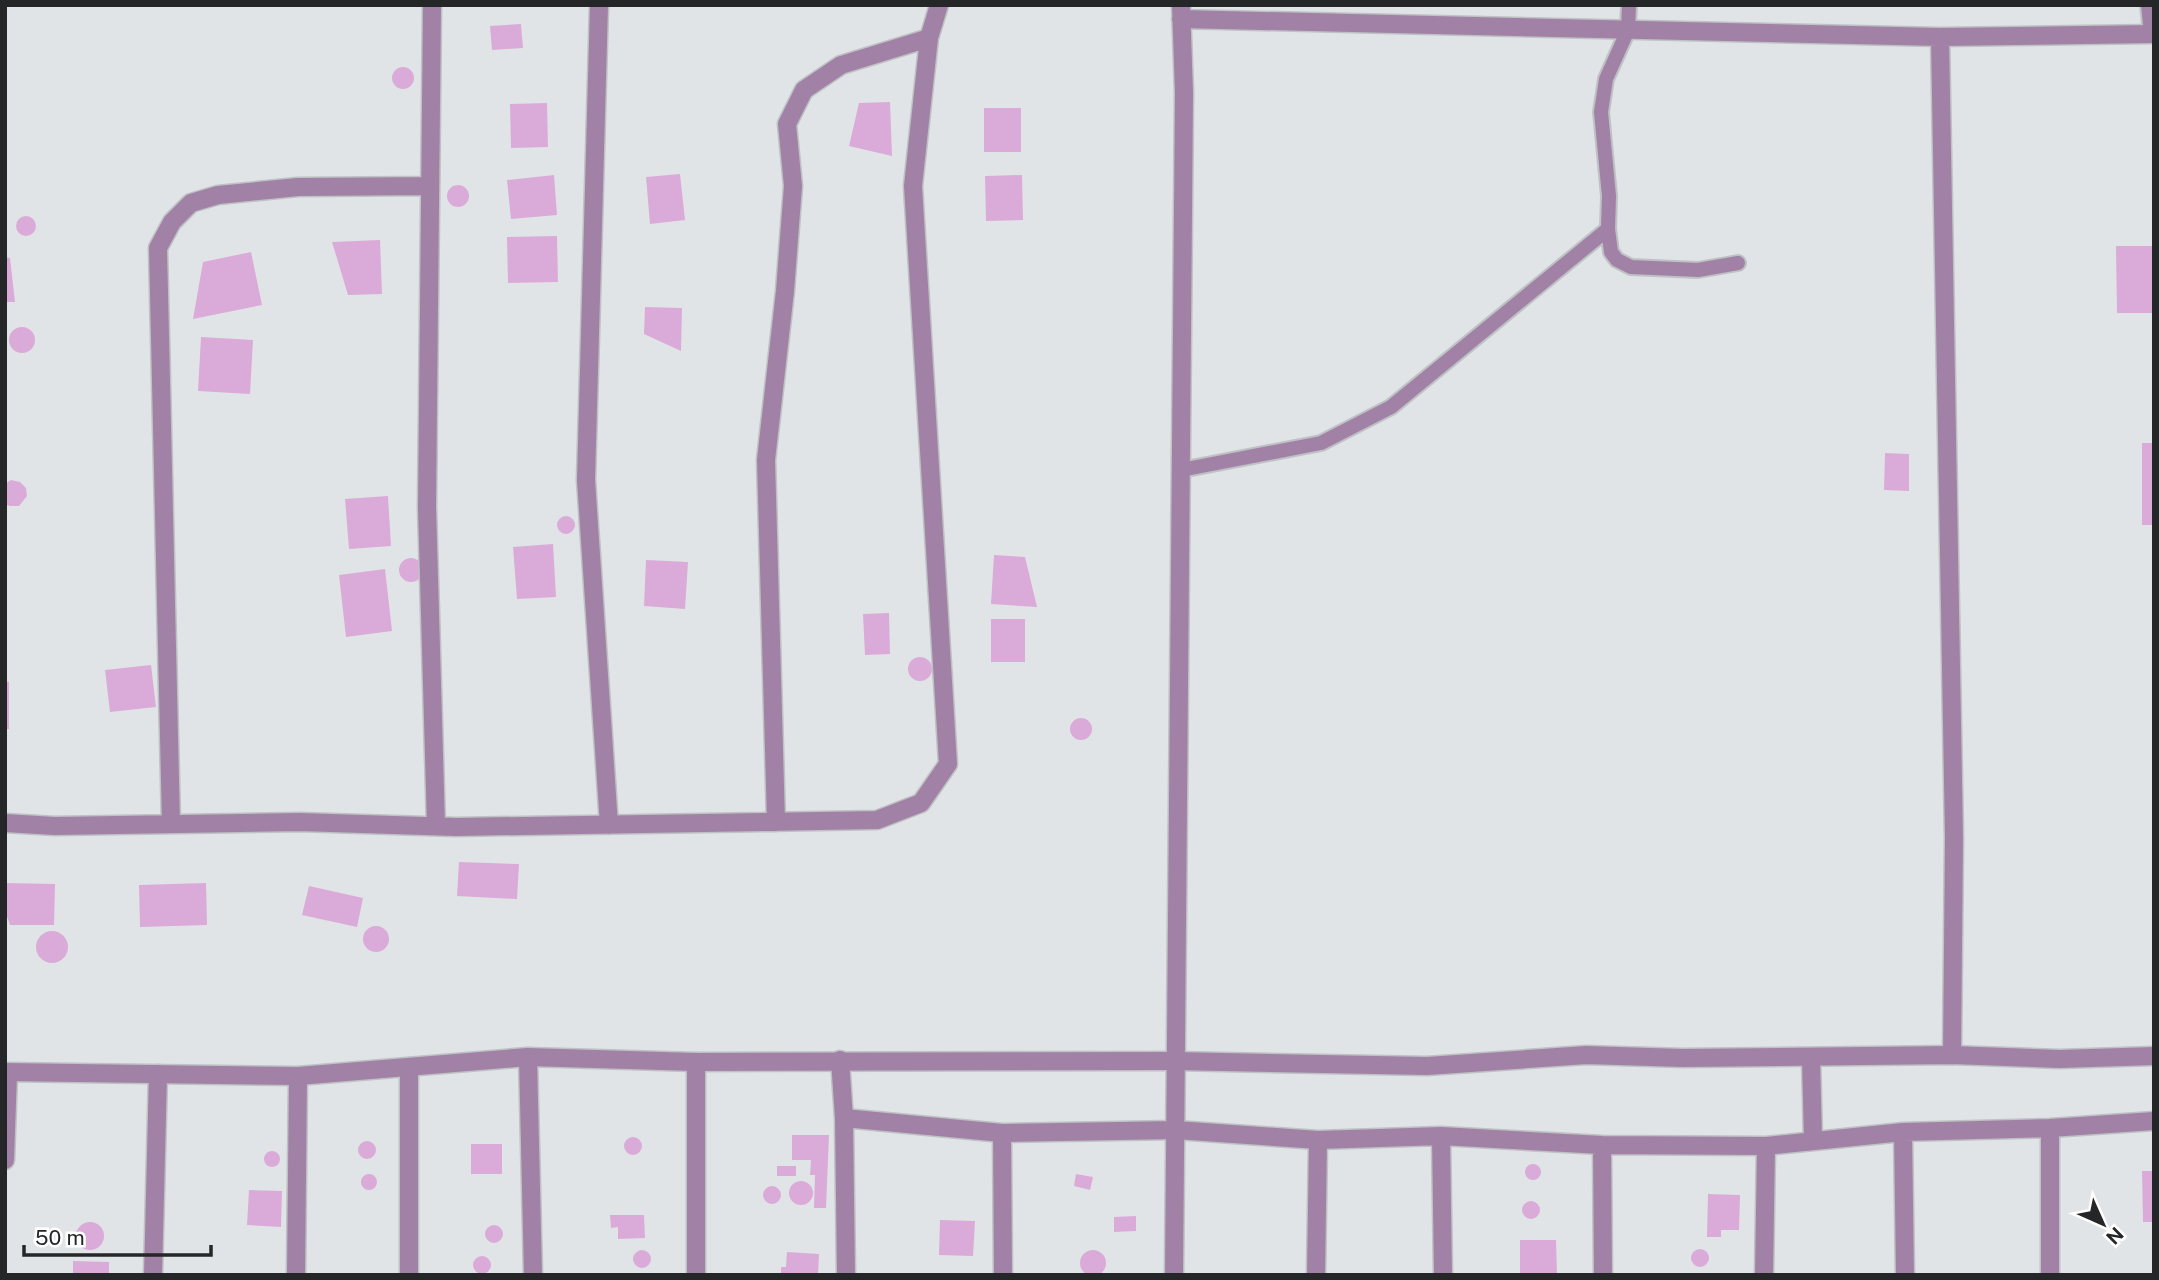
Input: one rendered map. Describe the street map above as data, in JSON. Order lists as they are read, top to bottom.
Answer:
{
  "scale_bar": "50 m",
  "north": "bottom right"
}
